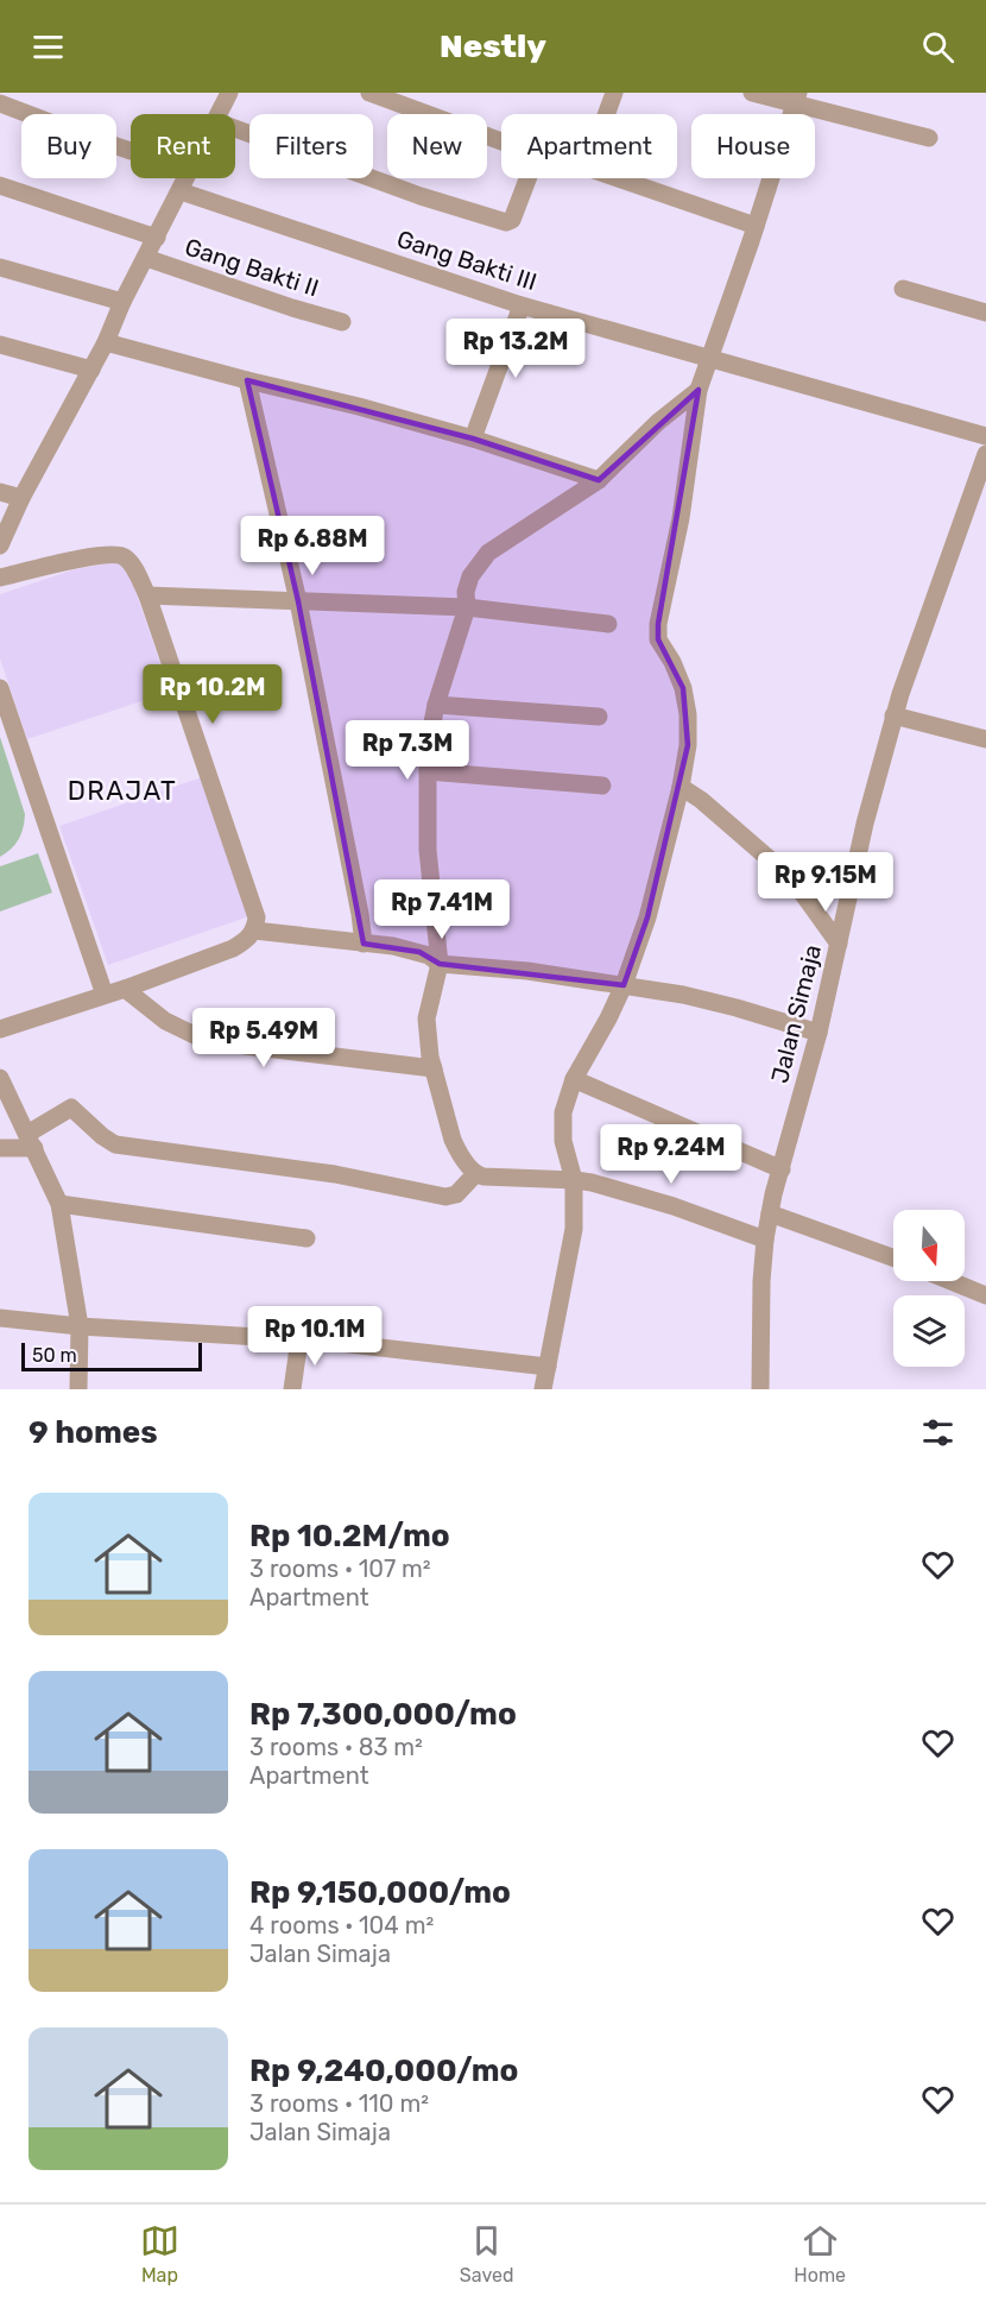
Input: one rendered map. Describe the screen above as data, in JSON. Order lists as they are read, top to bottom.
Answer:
{
  "streets": {
    "street": ["Gang Bakti III", "Gang Bakti II", "Jalan Simaja"]
  },
  "districts": ["DRAJAT"],
  "scale_bar": "50 m",
  "north": "bottom",
  "page": {
    "header": "Nestly",
    "chip": [
      "Buy",
      "Rent",
      "Filters",
      "New",
      "Apartment",
      "House"
    ],
    "price": [
      "Rp 13.2M",
      "Rp 6.88M",
      "Rp 10.2M",
      "Rp 7.3M",
      "Rp 9.15M",
      "Rp 7.41M",
      "Rp 5.49M",
      "Rp 9.24M",
      "Rp 10.1M"
    ],
    "scale": "50 m",
    "heading": "9 homes",
    "list": [
      {
        "name": "Rp 10.2M/mo",
        "note": "3 rooms · 107 m² · Apartment"
      },
      {
        "name": "Rp 7,300,000/mo",
        "note": "3 rooms · 83 m² · Apartment"
      },
      {
        "name": "Rp 9,150,000/mo",
        "note": "4 rooms · 104 m² · Jalan Simaja"
      },
      {
        "name": "Rp 9,240,000/mo",
        "note": "3 rooms · 110 m² · Jalan Simaja"
      }
    ],
    "tabs": ["Map", "Saved", "Home"]
  }
}
